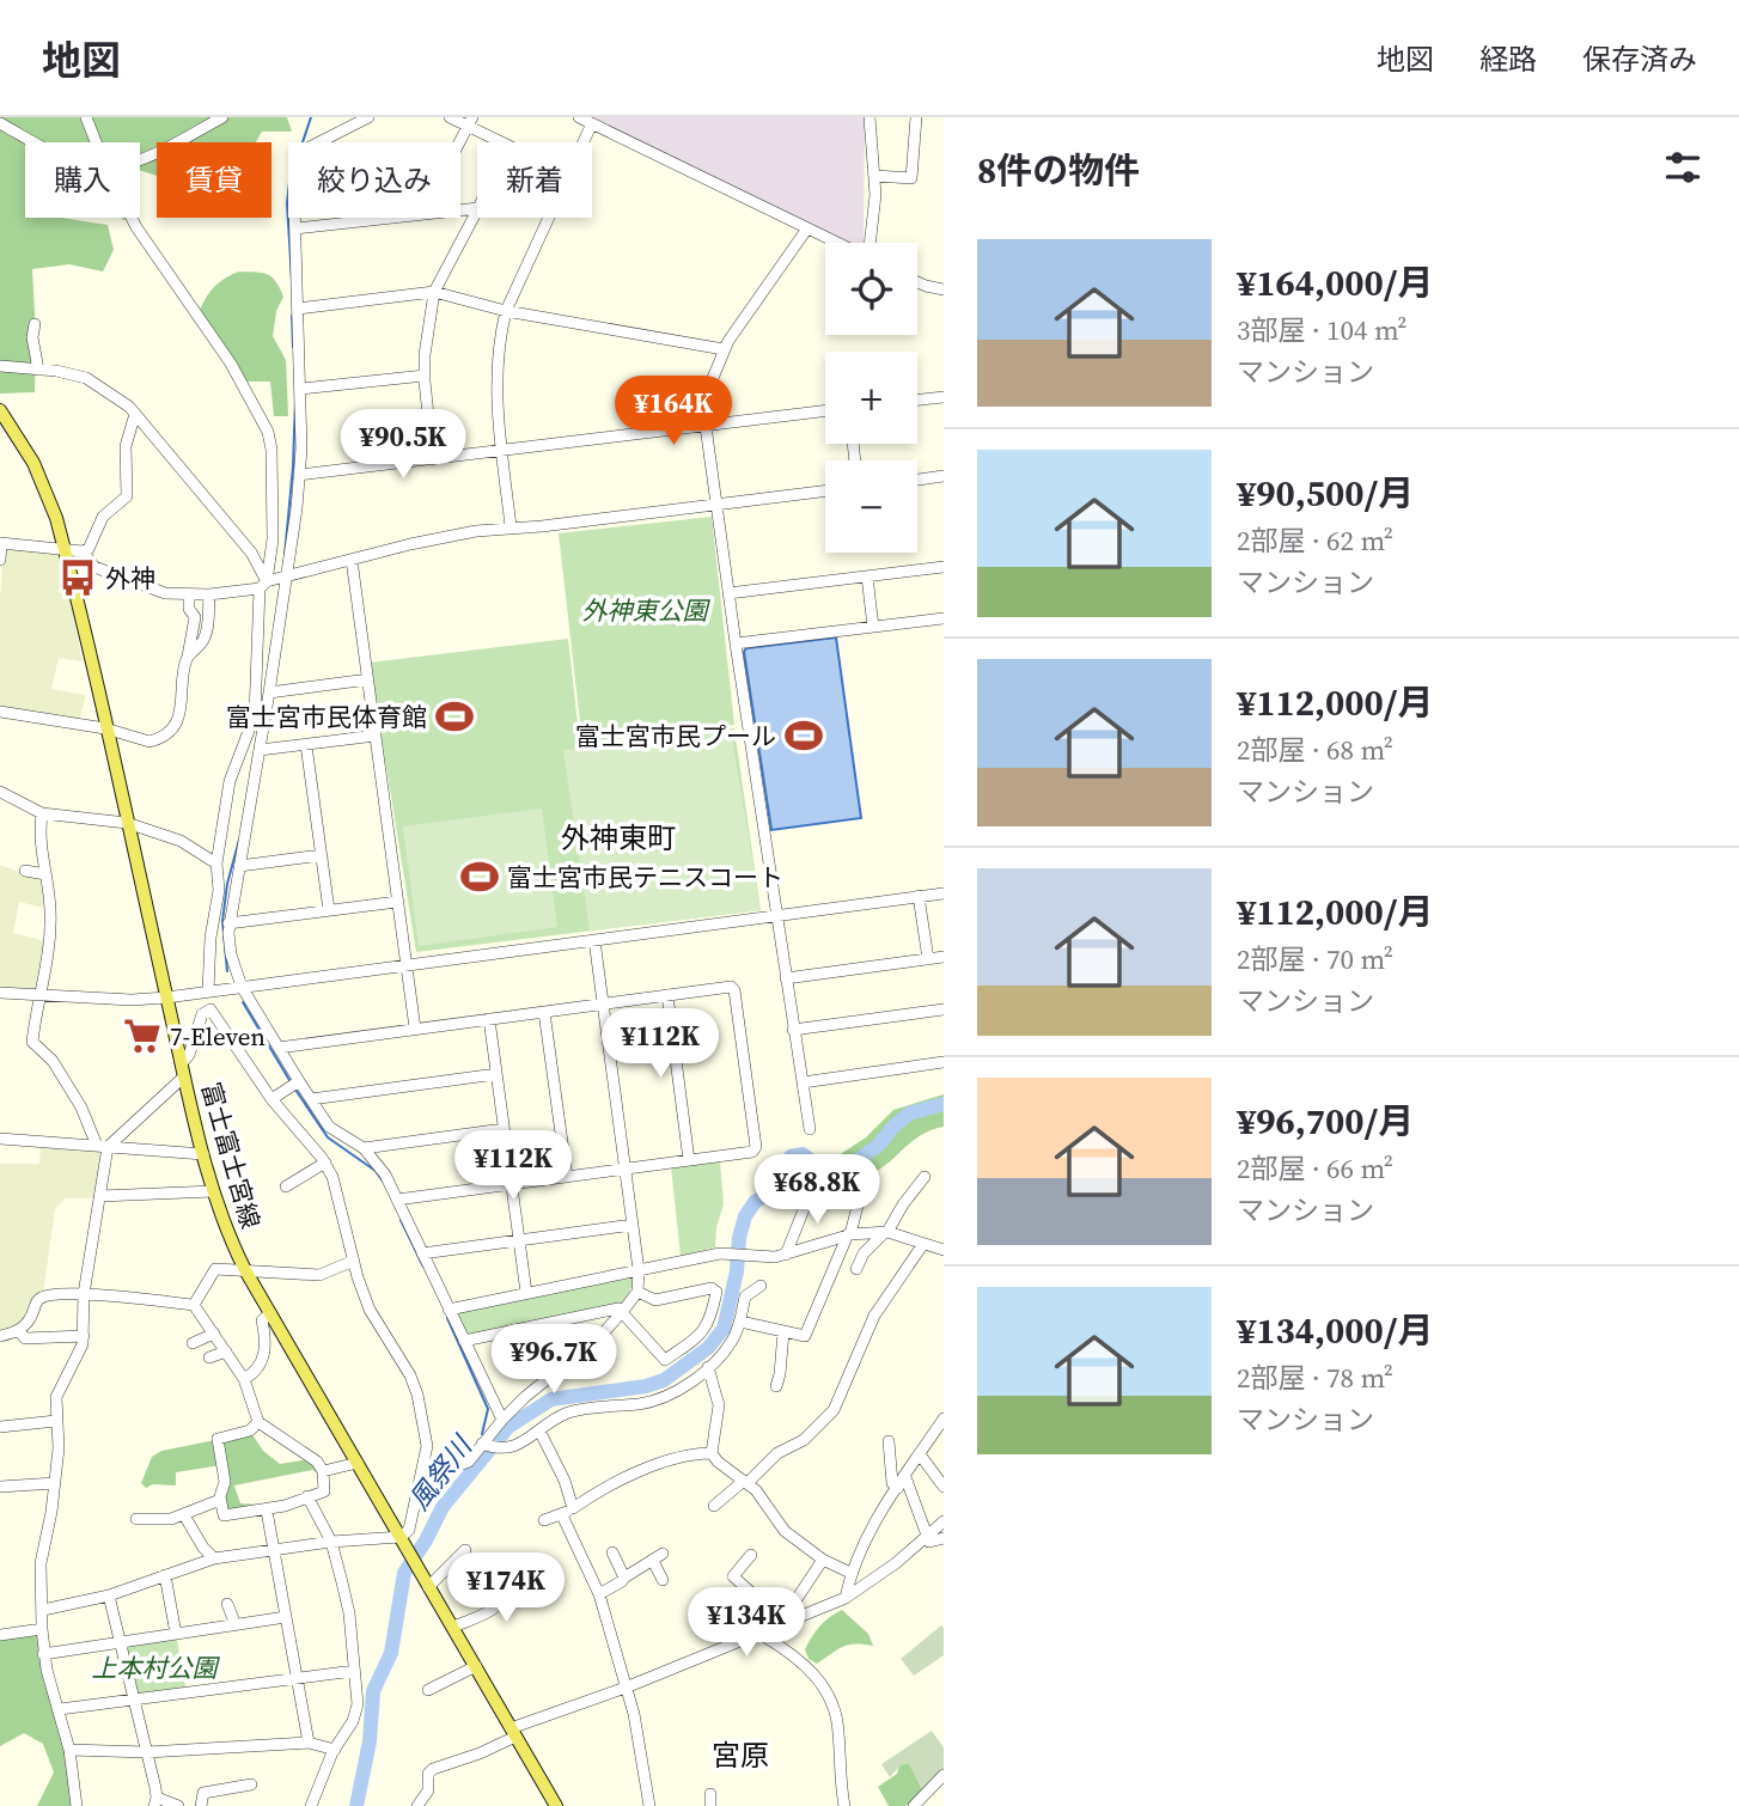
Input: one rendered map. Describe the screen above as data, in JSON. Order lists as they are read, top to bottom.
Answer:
{
  "streets": {
    "main road": ["富士富士宮線"]
  },
  "districts": ["外神東町", "宮原"],
  "water": ["風祭川"],
  "parks": ["外神東公園", "上本村公園"],
  "places": {
    "bus stop": ["外神"],
    "sports": ["富士宮市民体育館", "富士宮市民プール", "富士宮市民テニスコート"],
    "supermarket": ["7-Eleven"]
  },
  "page": {
    "header": "地図",
    "nav": ["地図", "経路", "保存済み"],
    "heading": "8件の物件",
    "chip": [
      "購入",
      "賃貸",
      "絞り込み",
      "新着"
    ],
    "list": [
      {
        "name": "¥164,000/月",
        "note": "3部屋 · 104 m² · マンション"
      },
      {
        "name": "¥90,500/月",
        "note": "2部屋 · 62 m² · マンション"
      },
      {
        "name": "¥112,000/月",
        "note": "2部屋 · 68 m² · マンション"
      },
      {
        "name": "¥112,000/月",
        "note": "2部屋 · 70 m² · マンション"
      },
      {
        "name": "¥96,700/月",
        "note": "2部屋 · 66 m² · マンション"
      },
      {
        "name": "¥134,000/月",
        "note": "2部屋 · 78 m² · マンション"
      }
    ],
    "map_buttons": ["+", "−"],
    "price": [
      "¥164K",
      "¥90.5K",
      "¥112K",
      "¥112K",
      "¥68.8K",
      "¥96.7K",
      "¥174K",
      "¥134K"
    ]
  }
}
